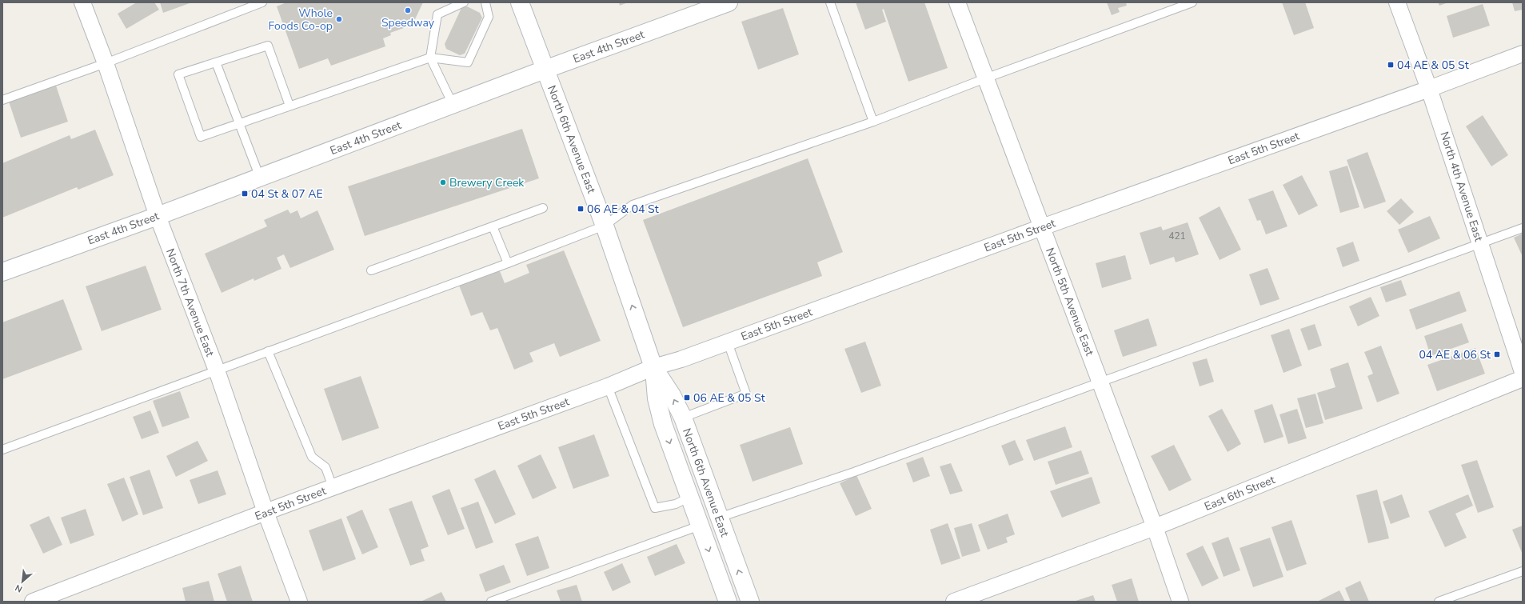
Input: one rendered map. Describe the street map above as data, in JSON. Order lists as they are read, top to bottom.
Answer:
{
  "streets": {
    "main road": ["East 4th Street", "North 6th Avenue East"],
    "street": [
      "East 5th Street",
      "North 4th Avenue East",
      "North 5th Avenue East",
      "North 7th Avenue East",
      "East 6th Street"
    ]
  },
  "crossings": [
    ["East 4th Street", "North 6th Avenue East"],
    ["East 4th Street", "North 7th Avenue East"],
    ["North 6th Avenue East", "East 5th Street"],
    ["East 5th Street", "North 4th Avenue East"],
    ["East 5th Street", "North 5th Avenue East"],
    ["East 5th Street", "North 7th Avenue East"],
    ["North 5th Avenue East", "East 6th Street"]
  ],
  "places": {
    "other": ["Speedway", "Whole Foods Co-op", "Brewery Creek"],
    "transit": [
      "04 AE & 05 St",
      "04 St & 07 AE",
      "06 AE & 04 St",
      "04 AE & 06 St",
      "06 AE & 05 St"
    ]
  },
  "house_numbers": ["421"],
  "north": "bottom left"
}
